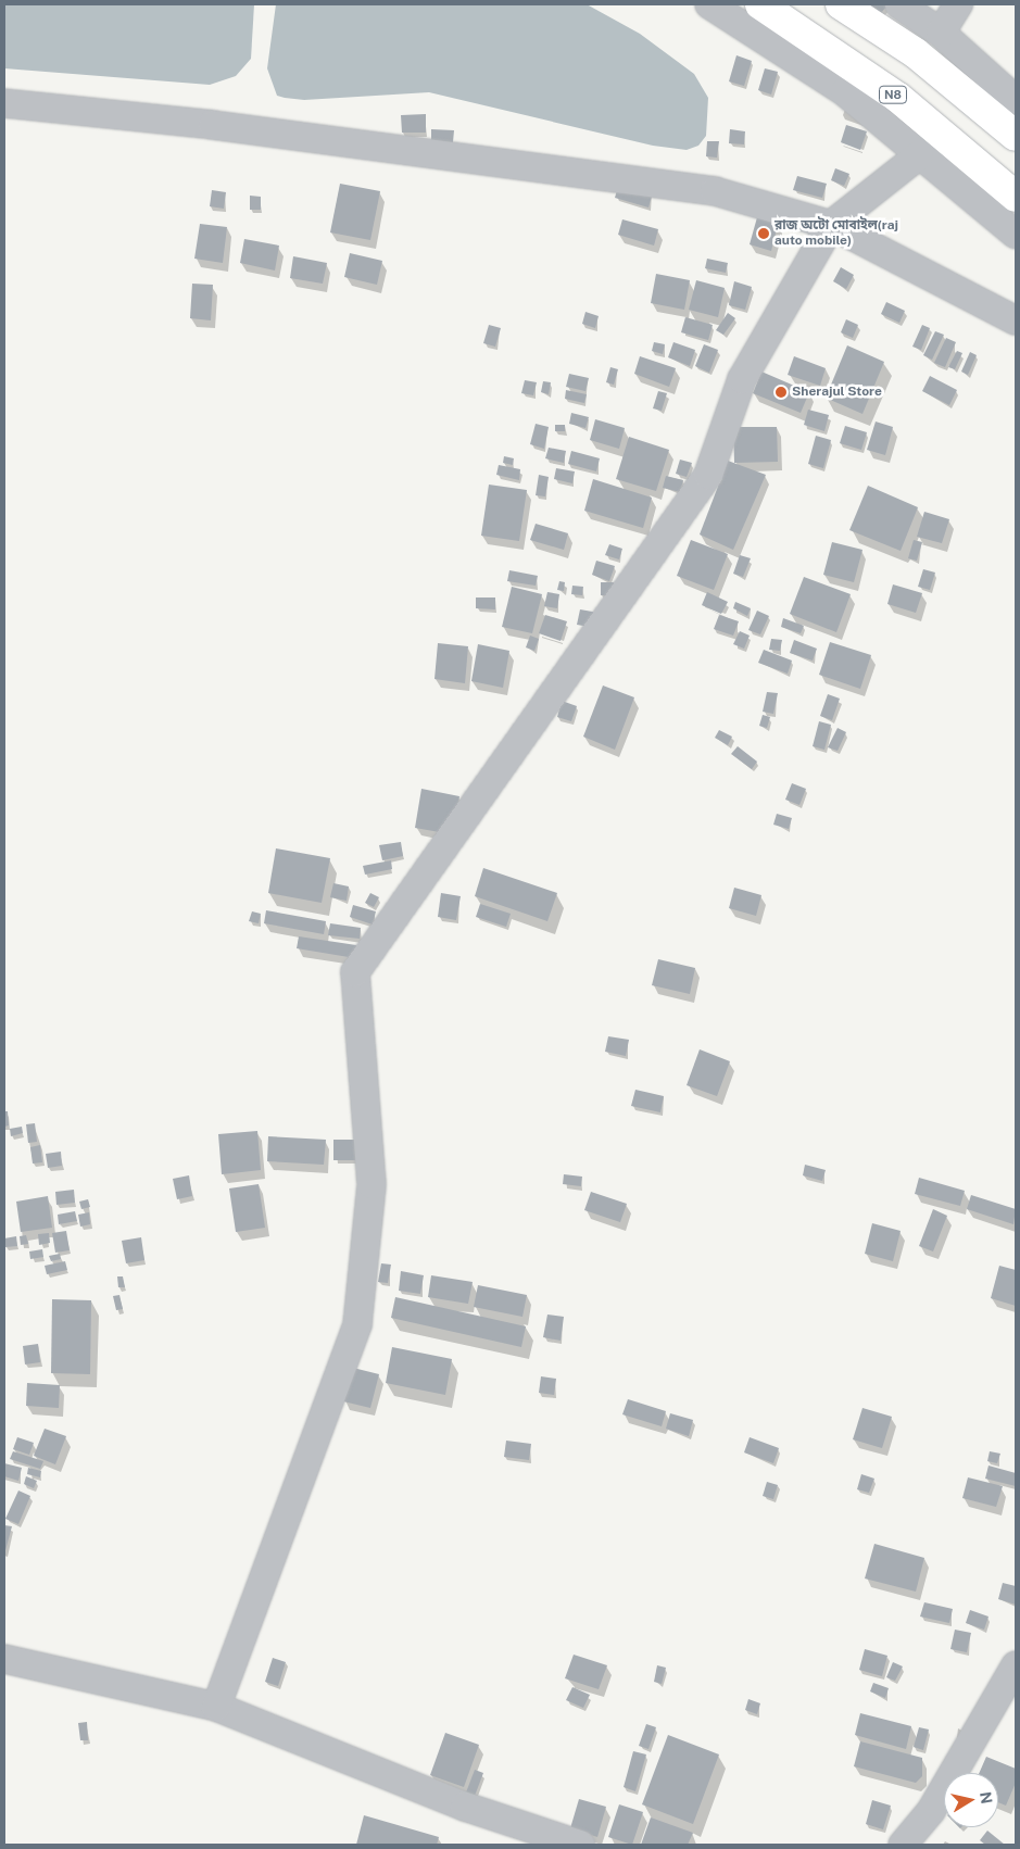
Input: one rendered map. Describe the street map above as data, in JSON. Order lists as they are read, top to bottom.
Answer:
{
  "streets": {
    "highway": ["N8"]
  },
  "places": ["রাজ অটো মোবাইল(raj auto mobile)", "Sherajul Store"],
  "north": "right"
}
